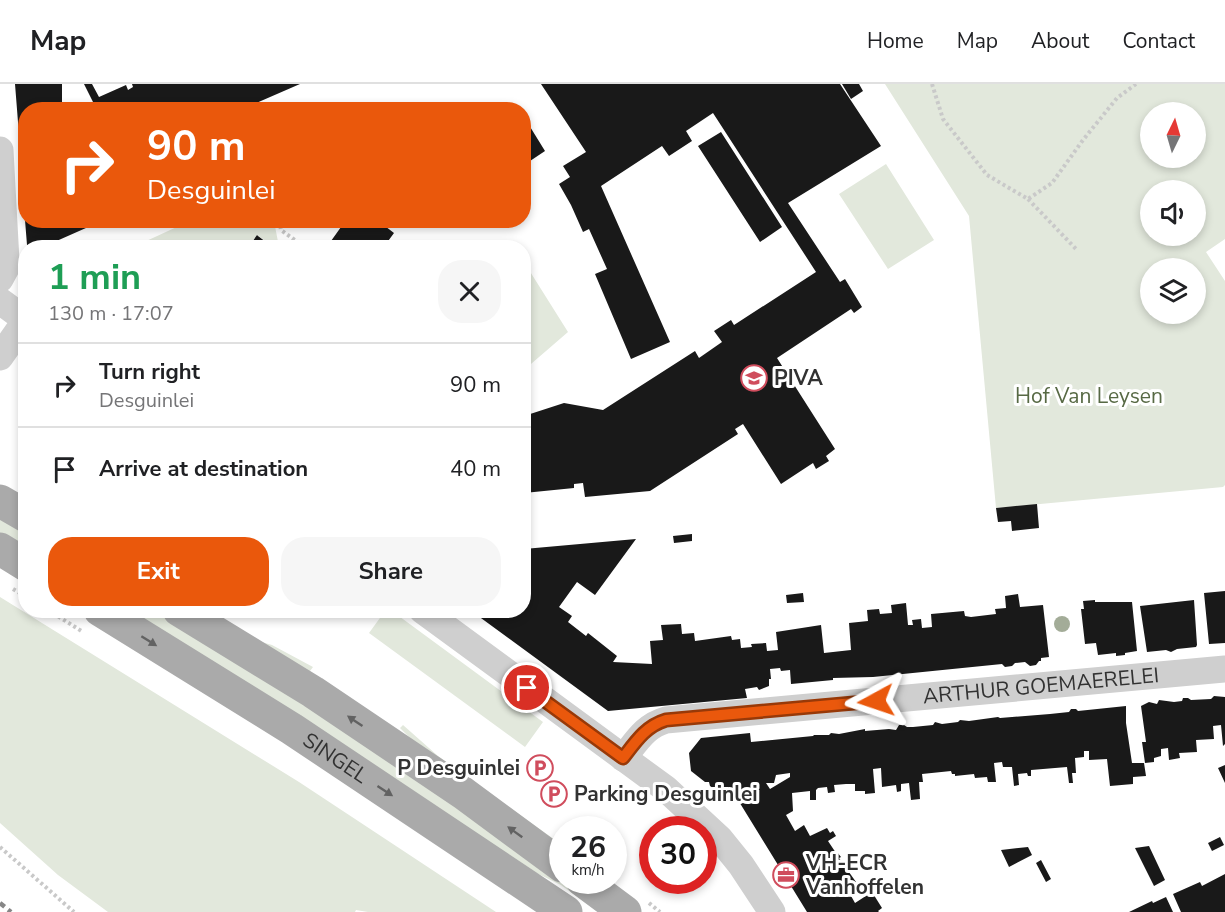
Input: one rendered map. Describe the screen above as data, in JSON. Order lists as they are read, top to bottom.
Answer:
{
  "streets": {
    "main road": ["SINGEL"],
    "street": ["ARTHUR GOEMAERELEI"]
  },
  "parks": ["Hof Van Leysen"],
  "places": {
    "school or university": ["PIVA"],
    "parking": ["P Desguinlei", "Parking Desguinlei"],
    "office": ["VH-ECR Vanhoffelen"]
  },
  "north": "top",
  "page": {
    "header": "Map",
    "nav": [
      "Home",
      "Map",
      "About",
      "Contact"
    ],
    "turn": ["90 m", "Desguinlei"],
    "heading": ["1 min", "130 m · 17:07"],
    "list": [
      {
        "name": "Turn right",
        "note": "Desguinlei",
        "value": "90 m"
      },
      {
        "name": "Arrive at destination",
        "value": "40 m"
      }
    ],
    "buttons": ["Exit", "Share"],
    "speed": "26 km/h",
    "limit": "30"
  }
}
